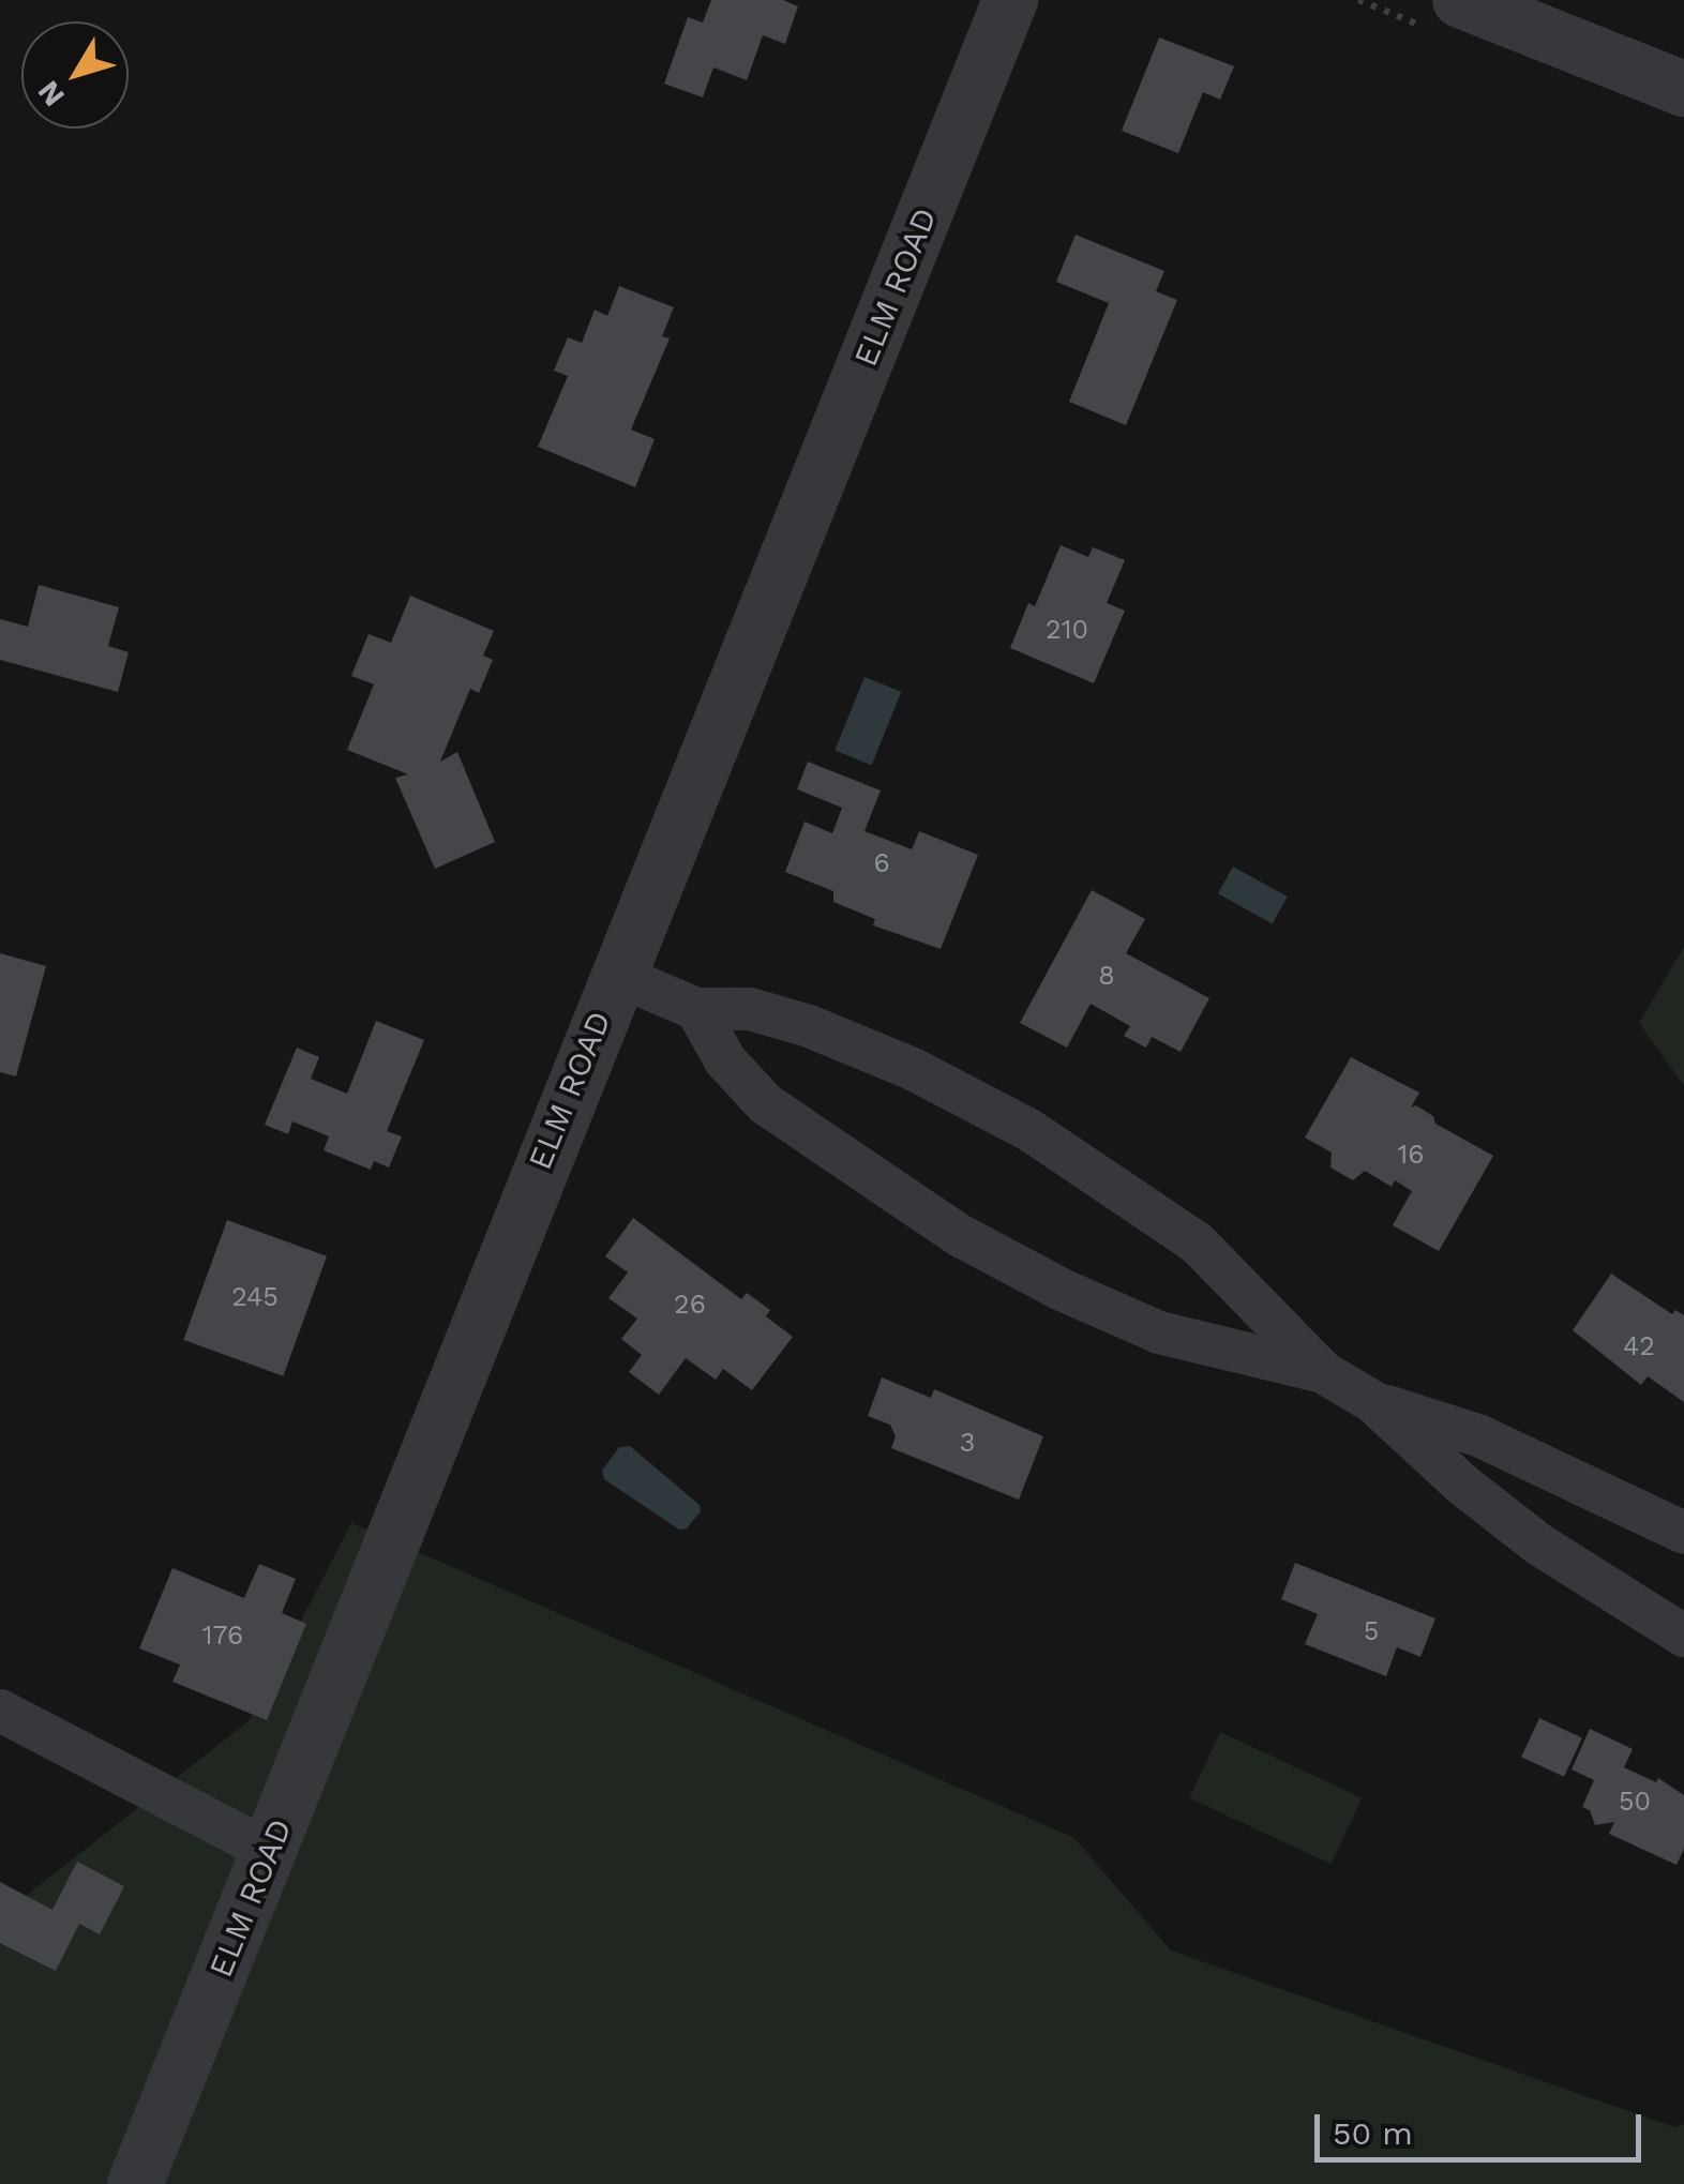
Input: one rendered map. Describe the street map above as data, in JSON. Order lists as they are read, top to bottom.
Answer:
{
  "streets": {
    "street": ["ELM ROAD"]
  },
  "house_numbers": [
    "210",
    "6",
    "8",
    "16",
    "245",
    "26",
    "42",
    "3",
    "5",
    "176",
    "50"
  ],
  "scale_bar": "50 m",
  "north": "bottom left"
}
